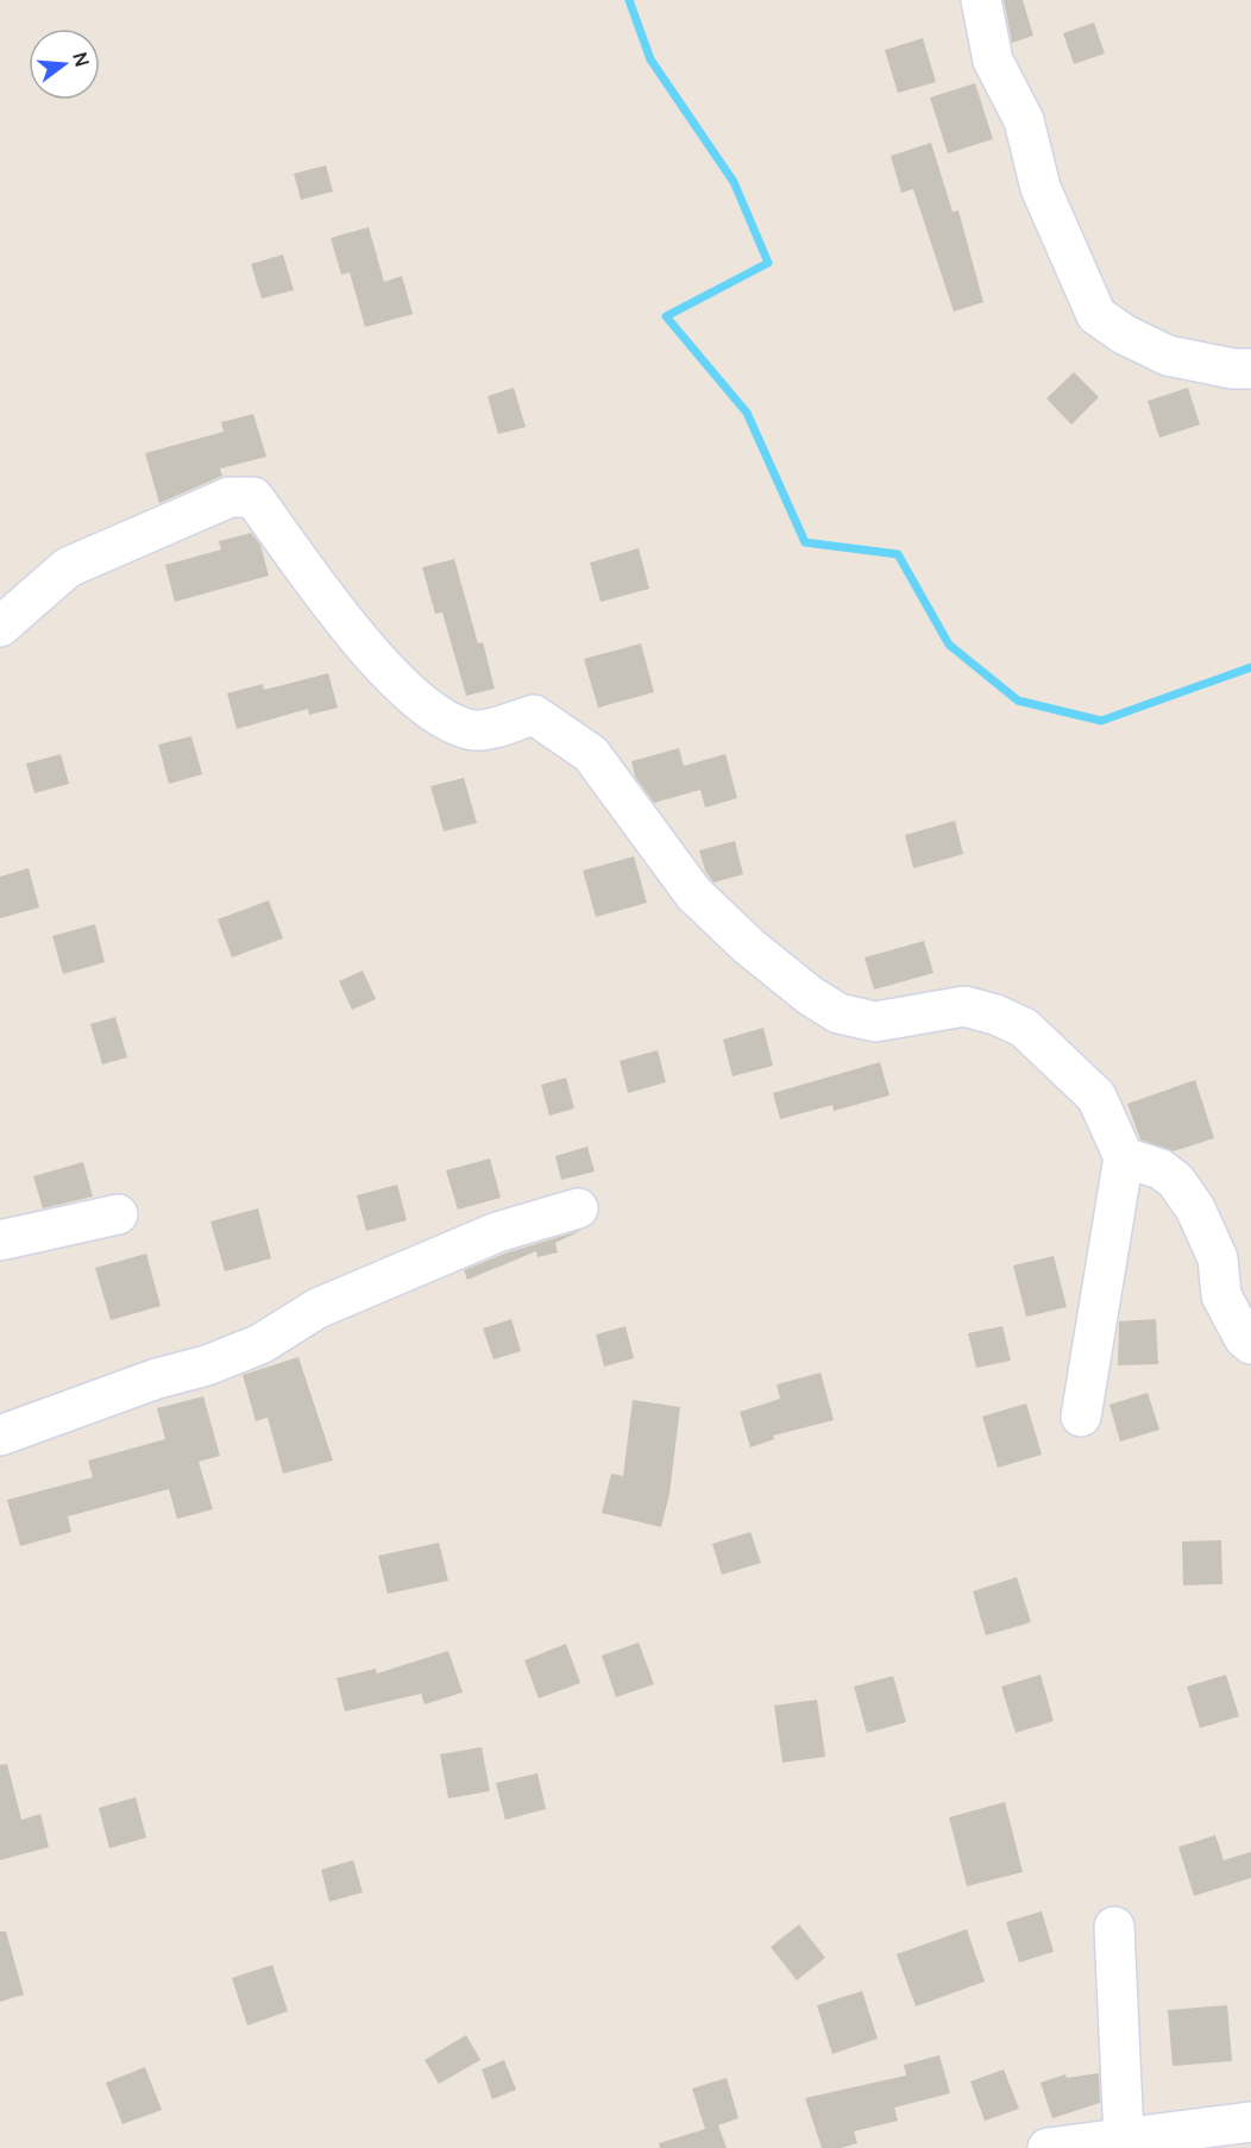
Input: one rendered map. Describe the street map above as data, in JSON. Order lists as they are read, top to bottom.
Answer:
{
  "north": "right"
}
